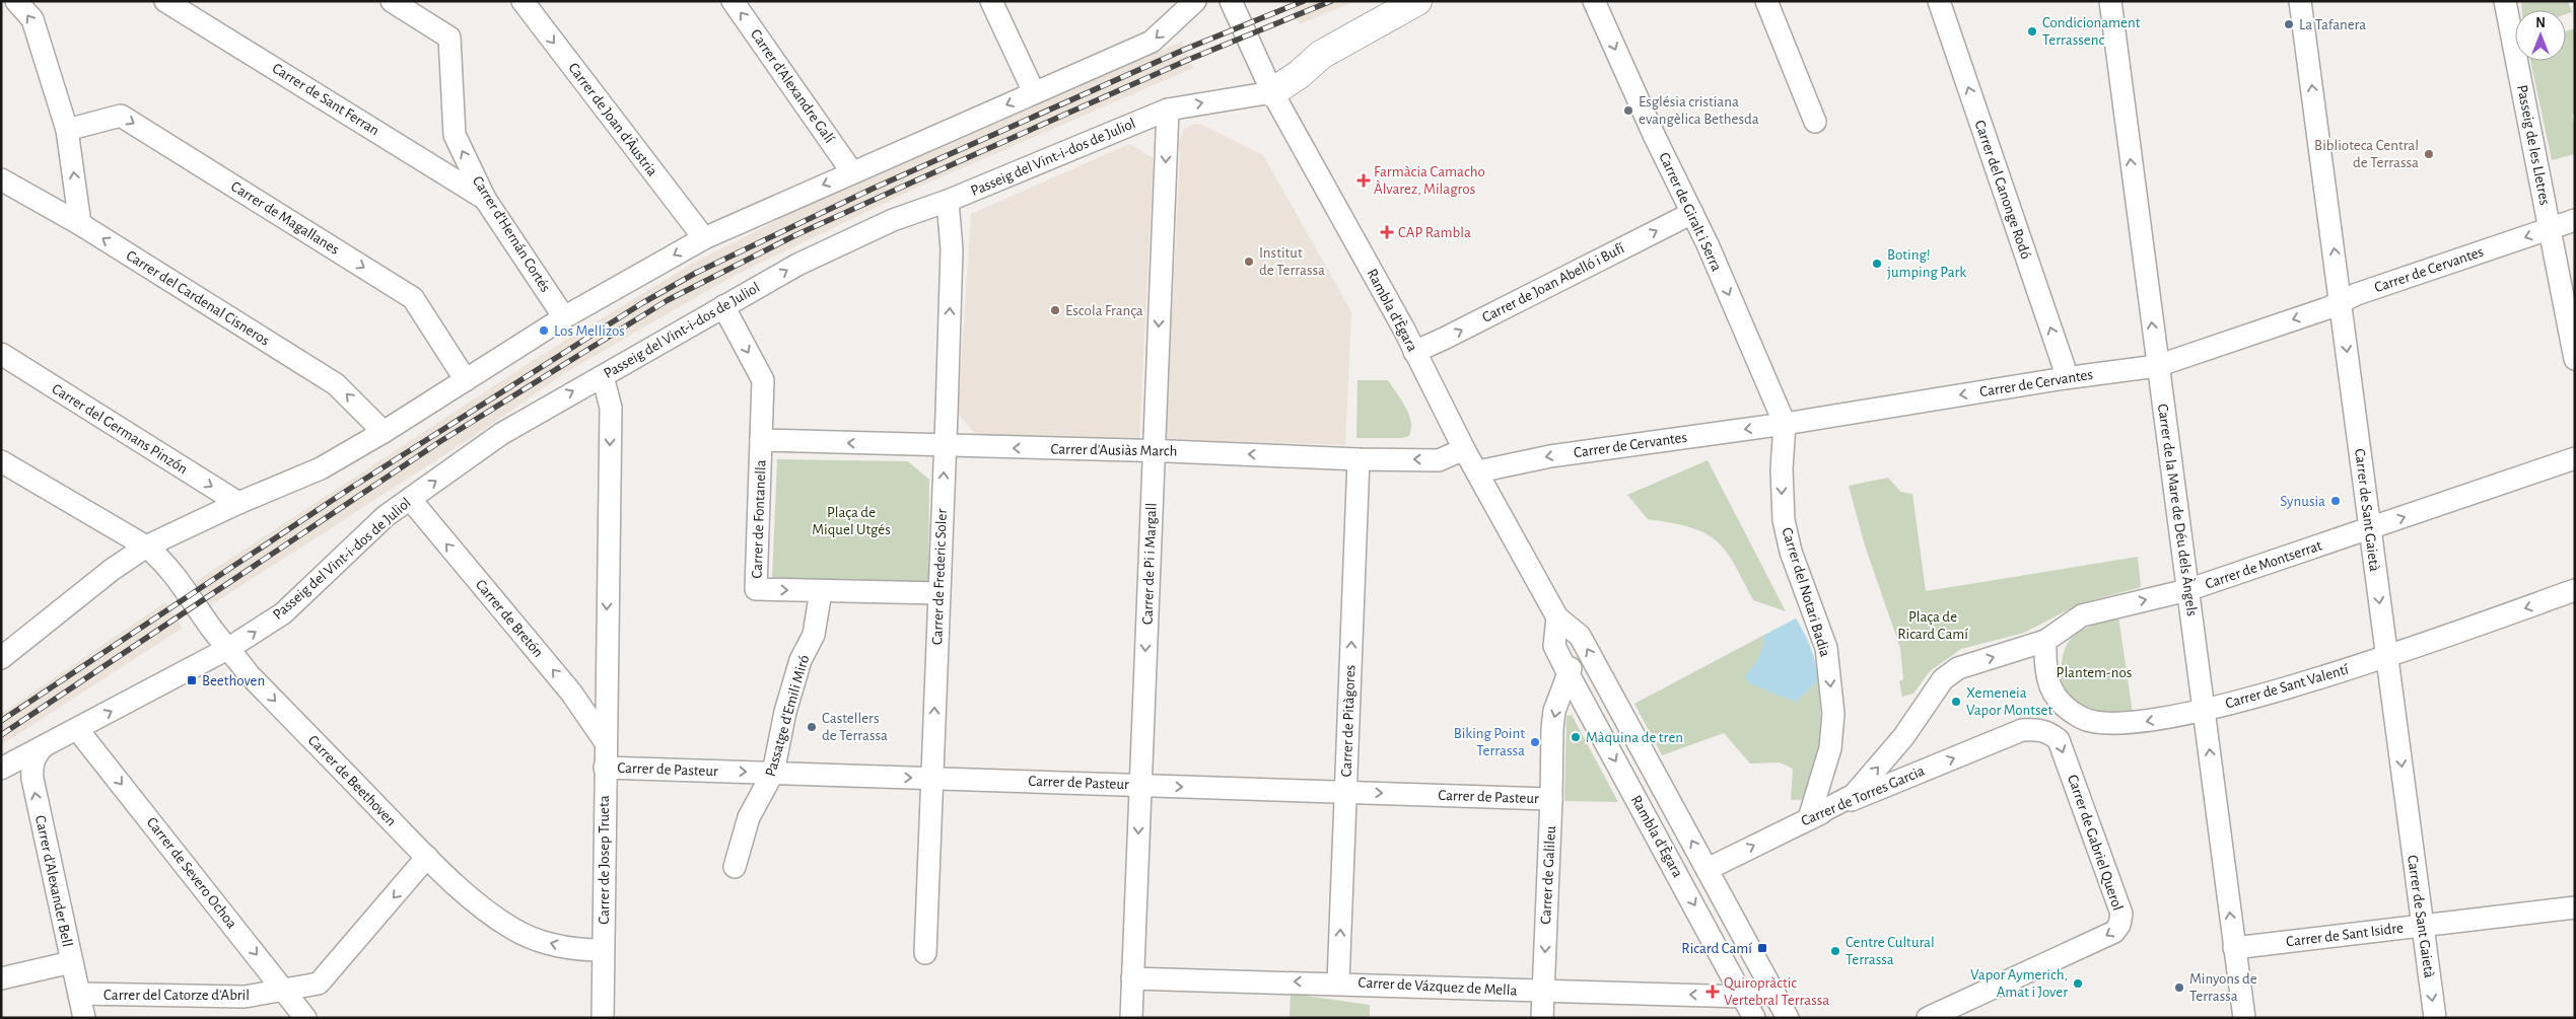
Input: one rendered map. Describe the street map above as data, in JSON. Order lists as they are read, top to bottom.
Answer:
{
  "streets": {
    "street": [
      "Carrer d'Alexandre Galí",
      "Carrer de Sant Ferran",
      "Carrer de Joan d'Àustria",
      "Passeig de les Lletres",
      "Passeig del Vint-i-dos de Juliol",
      "Carrer del Canonge Rodó",
      "Carrer de Giralt i Serra",
      "Carrer de Magallanes",
      "Carrer d'Hernán Cortés",
      "Carrer de Cervantes",
      "Carrer de Joan Abelló i Bufí",
      "Carrer del Cardenal Cisneros",
      "Rambla d'Ègara",
      "Carrer del Germans Pinzón",
      "Carrer d'Ausiàs March",
      "Carrer de la Mare de Déu dels Àngels",
      "Carrer de Sant Gaietà",
      "Carrer de Fontanella",
      "Carrer de Pi i Margall",
      "Carrer de Montserrat",
      "Carrer de Frederic Soler",
      "Carrer del Notari Badia",
      "Carrer de Bretón",
      "Carrer de Sant Valentí",
      "Passatge d'Emili Miró",
      "Carrer de Pitàgores",
      "Carrer de Pasteur",
      "Carrer de Beethoven",
      "Carrer de Torres Garcia",
      "Carrer de Gabriel Querol",
      "Carrer de Josep Trueta",
      "Carrer de Severo Ochoa",
      "Carrer de Galileu",
      "Carrer d'Alexander Bell",
      "Carrer de Sant Isidre",
      "Carrer de Vázquez de Mella",
      "Carrer del Catorze d'Abril"
    ]
  },
  "crossings": [
    ["Carrer de Sant Ferran", "Carrer d'Hernán Cortés"],
    ["Passeig de les Lletres", "Carrer de Cervantes"],
    ["Passeig del Vint-i-dos de Juliol", "Rambla d'Ègara"],
    ["Passeig del Vint-i-dos de Juliol", "Carrer de Fontanella"],
    ["Passeig del Vint-i-dos de Juliol", "Carrer de Pi i Margall"],
    ["Passeig del Vint-i-dos de Juliol", "Carrer de Frederic Soler"],
    ["Passeig del Vint-i-dos de Juliol", "Carrer de Bretón"],
    ["Passeig del Vint-i-dos de Juliol", "Carrer de Beethoven"],
    ["Passeig del Vint-i-dos de Juliol", "Carrer de Josep Trueta"],
    ["Passeig del Vint-i-dos de Juliol", "Carrer de Severo Ochoa"],
    ["Passeig del Vint-i-dos de Juliol", "Carrer d'Alexander Bell"],
    ["Carrer del Canonge Rodó", "Carrer de Cervantes"],
    ["Carrer de Giralt i Serra", "Carrer de Cervantes"],
    ["Carrer de Giralt i Serra", "Carrer de Joan Abelló i Bufí"],
    ["Carrer de Giralt i Serra", "Carrer del Notari Badia"],
    ["Carrer de Cervantes", "Rambla d'Ègara"],
    ["Carrer de Cervantes", "Carrer de la Mare de Déu dels Àngels"],
    ["Carrer de Cervantes", "Carrer de Sant Gaietà"],
    ["Carrer de Cervantes", "Carrer del Notari Badia"],
    ["Carrer de Joan Abelló i Bufí", "Rambla d'Ègara"],
    ["Rambla d'Ègara", "Carrer d'Ausiàs March"],
    ["Rambla d'Ègara", "Carrer de Torres Garcia"],
    ["Rambla d'Ègara", "Carrer de Galileu"],
    ["Rambla d'Ègara", "Carrer de Vázquez de Mella"],
    ["Carrer d'Ausiàs March", "Carrer de Fontanella"],
    ["Carrer d'Ausiàs March", "Carrer de Pi i Margall"],
    ["Carrer d'Ausiàs March", "Carrer de Frederic Soler"],
    ["Carrer d'Ausiàs March", "Carrer de Pitàgores"],
    ["Carrer de la Mare de Déu dels Àngels", "Carrer de Montserrat"],
    ["Carrer de la Mare de Déu dels Àngels", "Carrer de Sant Valentí"],
    ["Carrer de la Mare de Déu dels Àngels", "Carrer de Sant Isidre"],
    ["Carrer de Sant Gaietà", "Carrer de Montserrat"],
    ["Carrer de Sant Gaietà", "Carrer de Sant Valentí"],
    ["Carrer de Sant Gaietà", "Carrer de Sant Isidre"],
    ["Carrer de Fontanella", "Carrer de Frederic Soler"],
    ["Carrer de Fontanella", "Passatge d'Emili Miró"],
    ["Carrer de Pi i Margall", "Carrer de Pasteur"],
    ["Carrer de Pi i Margall", "Carrer de Vázquez de Mella"],
    ["Carrer de Montserrat", "Carrer del Notari Badia"],
    ["Carrer de Montserrat", "Carrer de Sant Valentí"],
    ["Carrer de Montserrat", "Carrer de Torres Garcia"],
    ["Carrer de Frederic Soler", "Carrer de Pasteur"],
    ["Carrer del Notari Badia", "Carrer de Torres Garcia"],
    ["Carrer de Bretón", "Carrer de Josep Trueta"],
    ["Passatge d'Emili Miró", "Carrer de Pasteur"],
    ["Carrer de Pitàgores", "Carrer de Pasteur"],
    ["Carrer de Pitàgores", "Carrer de Vázquez de Mella"],
    ["Carrer de Pasteur", "Carrer de Josep Trueta"],
    ["Carrer de Pasteur", "Carrer de Galileu"],
    ["Carrer de Beethoven", "Carrer de Josep Trueta"],
    ["Carrer de Beethoven", "Carrer del Catorze d'Abril"],
    ["Carrer de Torres Garcia", "Carrer de Gabriel Querol"],
    ["Carrer de Severo Ochoa", "Carrer del Catorze d'Abril"],
    ["Carrer de Galileu", "Carrer de Vázquez de Mella"],
    ["Carrer d'Alexander Bell", "Carrer del Catorze d'Abril"]
  ],
  "one_way": [
    "Carrer d'Alexandre Galí",
    "Carrer de Joan d'Àustria",
    "Carrer del Canonge Rodó",
    "Carrer de Giralt i Serra",
    "Carrer de Magallanes",
    "Carrer d'Hernán Cortés",
    "Carrer de Cervantes",
    "Carrer de Joan Abelló i Bufí",
    "Carrer del Cardenal Cisneros",
    "Carrer del Germans Pinzón",
    "Carrer d'Ausiàs March",
    "Carrer de la Mare de Déu dels Àngels",
    "Carrer de Fontanella",
    "Carrer de Pi i Margall",
    "Carrer de Montserrat",
    "Carrer de Frederic Soler",
    "Carrer del Notari Badia",
    "Carrer de Bretón",
    "Carrer de Sant Valentí",
    "Carrer de Pitàgores",
    "Carrer de Pasteur",
    "Carrer de Torres Garcia",
    "Carrer de Josep Trueta",
    "Carrer de Severo Ochoa",
    "Carrer de Galileu",
    "Carrer d'Alexander Bell",
    "Carrer de Vázquez de Mella",
    "Carrer del Catorze d'Abril"
  ],
  "parks": ["Plaça de Miquel Utgés", "Plaça de Ricard Camí", "Plantem-nos"],
  "places": {
    "other": [
      "La Tafanera",
      "Condicionament Terrassenc",
      "Església cristiana evangèlica Bethesda",
      "Biblioteca Central de Terrassa",
      "Institut de Terrassa",
      "Boting! jumping Park",
      "Escola França",
      "Los Mellizos",
      "Synusia",
      "Xemeneia Vapor Montset",
      "Castellers de Terrassa",
      "Màquina de tren",
      "Biking Point Terrassa",
      "Centre Cultural Terrassa",
      "Vapor Aymerich, Amat i Jover",
      "Minyons de Terrassa"
    ],
    "health": ["Farmàcia Camacho Àlvarez, Milagros", "CAP Rambla", "Quiropràctic Vertebral Terrassa"],
    "transit": ["Beethoven", "Ricard Camí"]
  },
  "north": "top"
}
